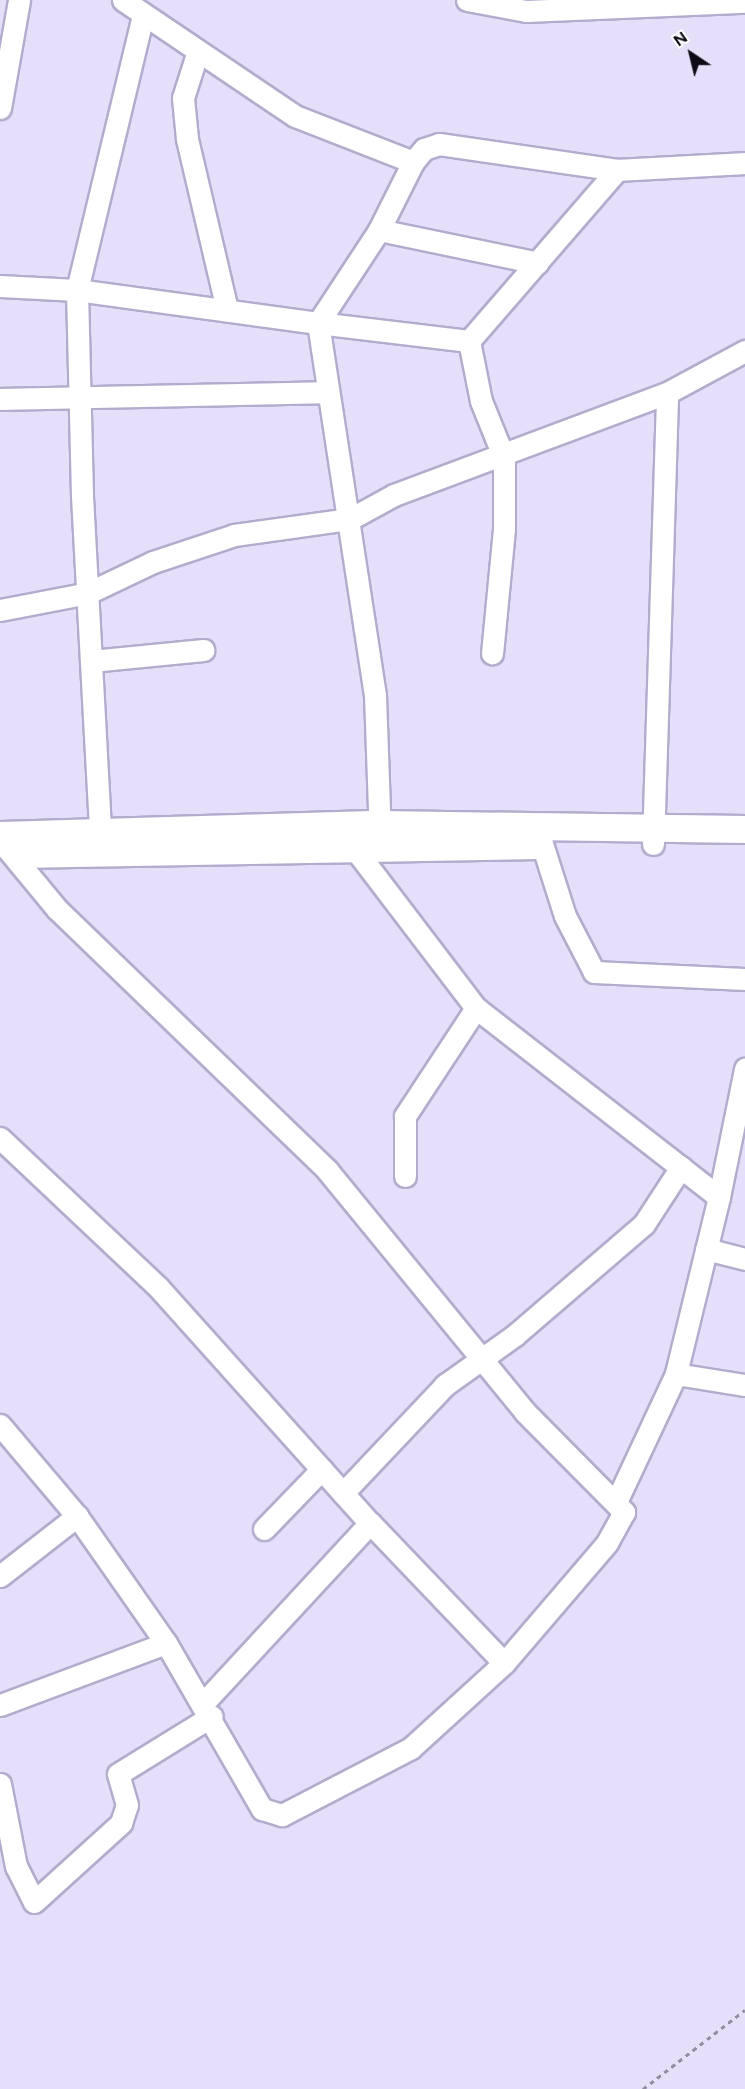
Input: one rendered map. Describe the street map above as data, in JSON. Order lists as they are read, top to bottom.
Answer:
{
  "north": "top left"
}
